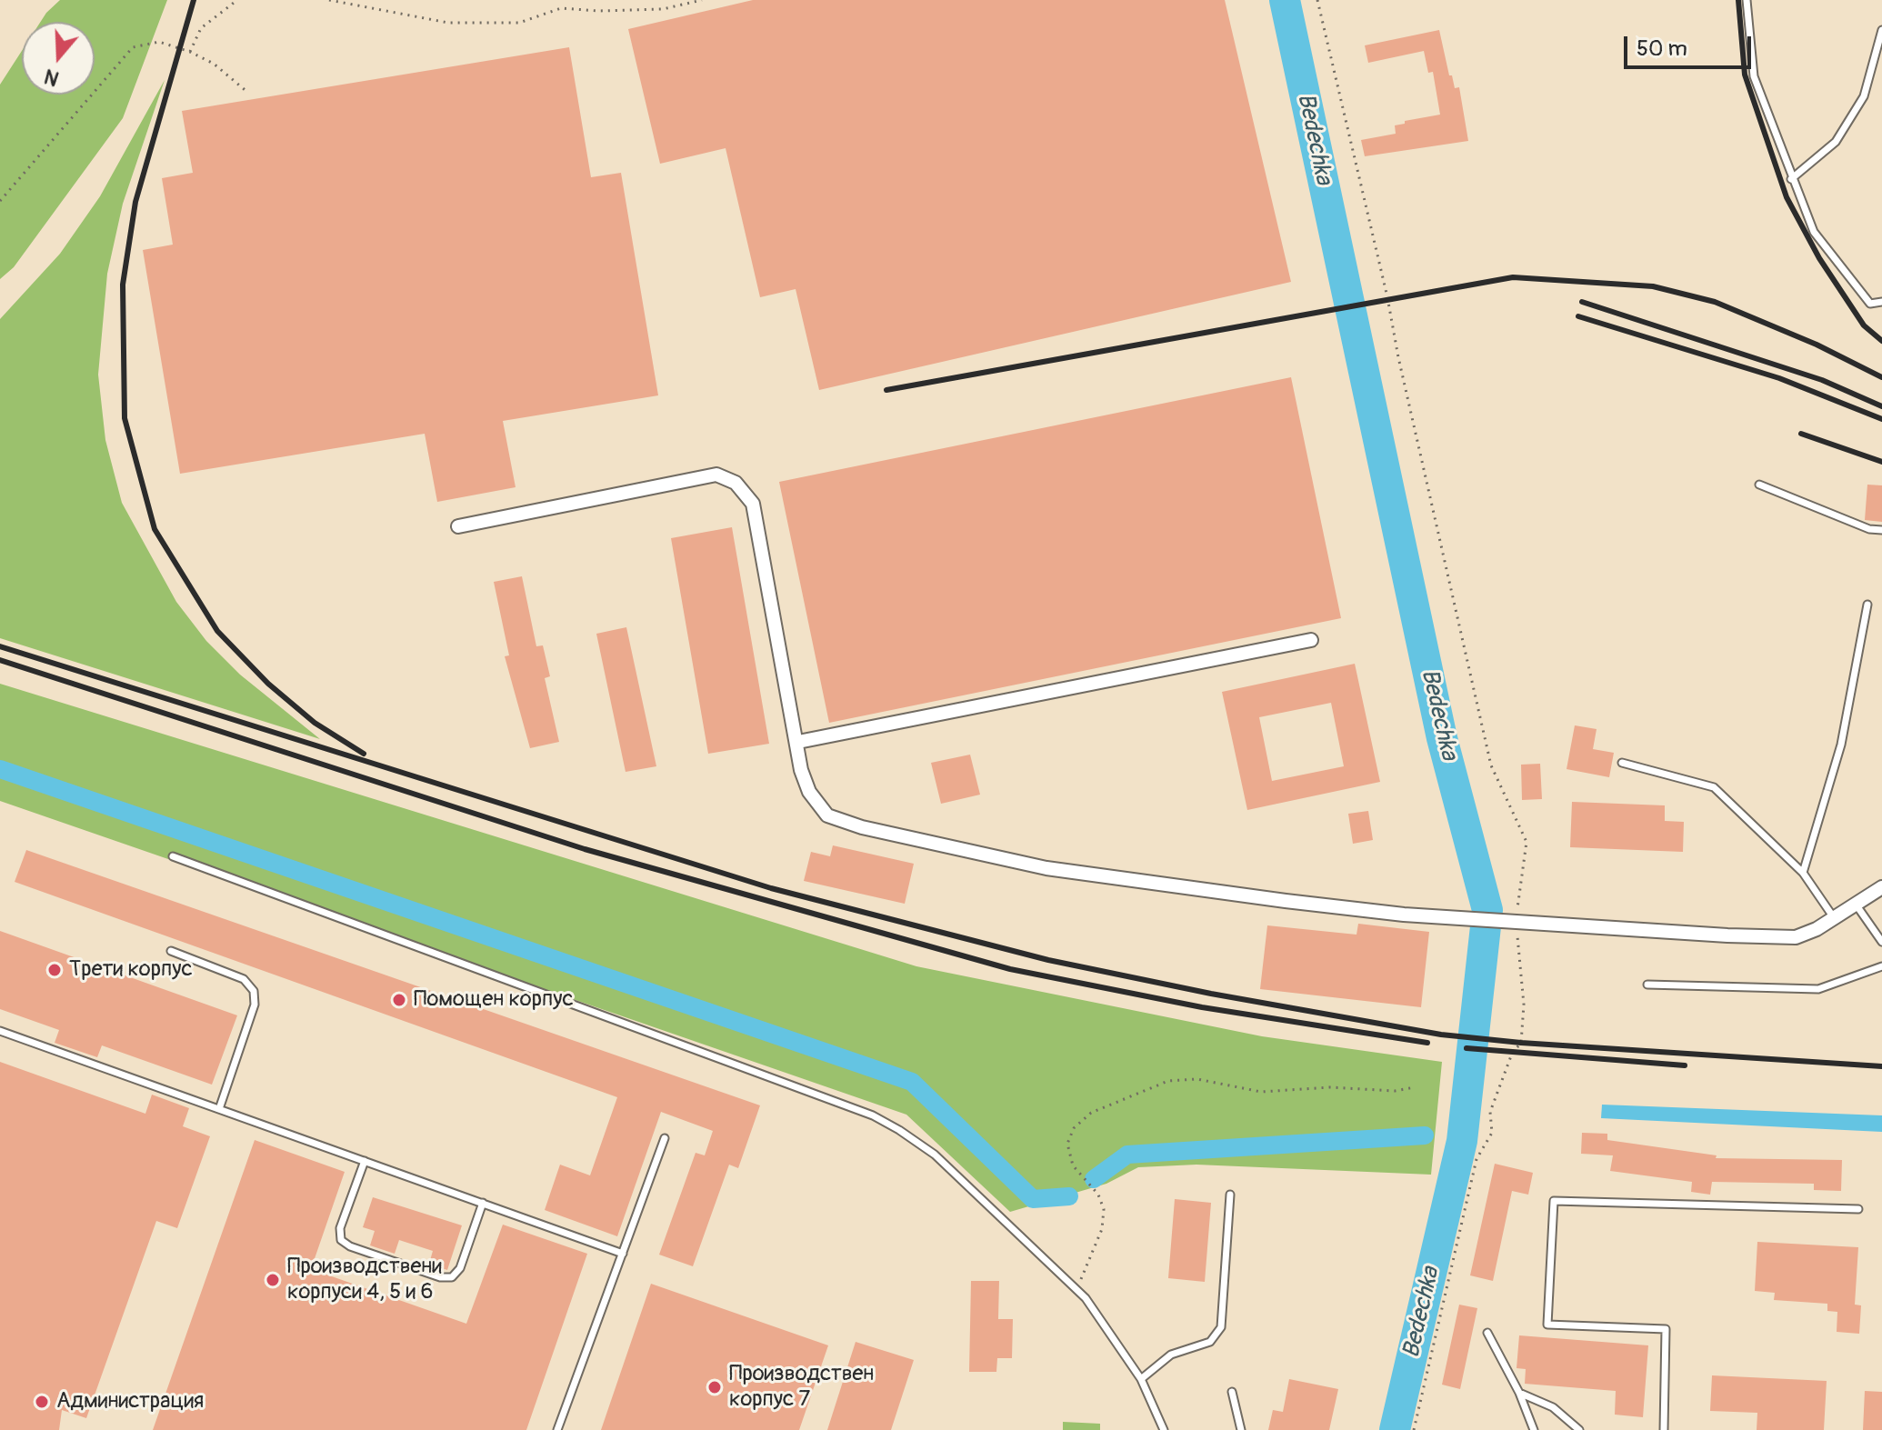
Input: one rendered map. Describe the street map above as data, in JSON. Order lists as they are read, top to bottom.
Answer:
{
  "water": ["Bedechka"],
  "places": [
    "Трети корпус",
    "Помощен корпус",
    "Производствени корпуси 4, 5 и 6",
    "Производствeн корпус 7",
    "Администрация"
  ],
  "scale_bar": "50 m",
  "north": "bottom"
}
